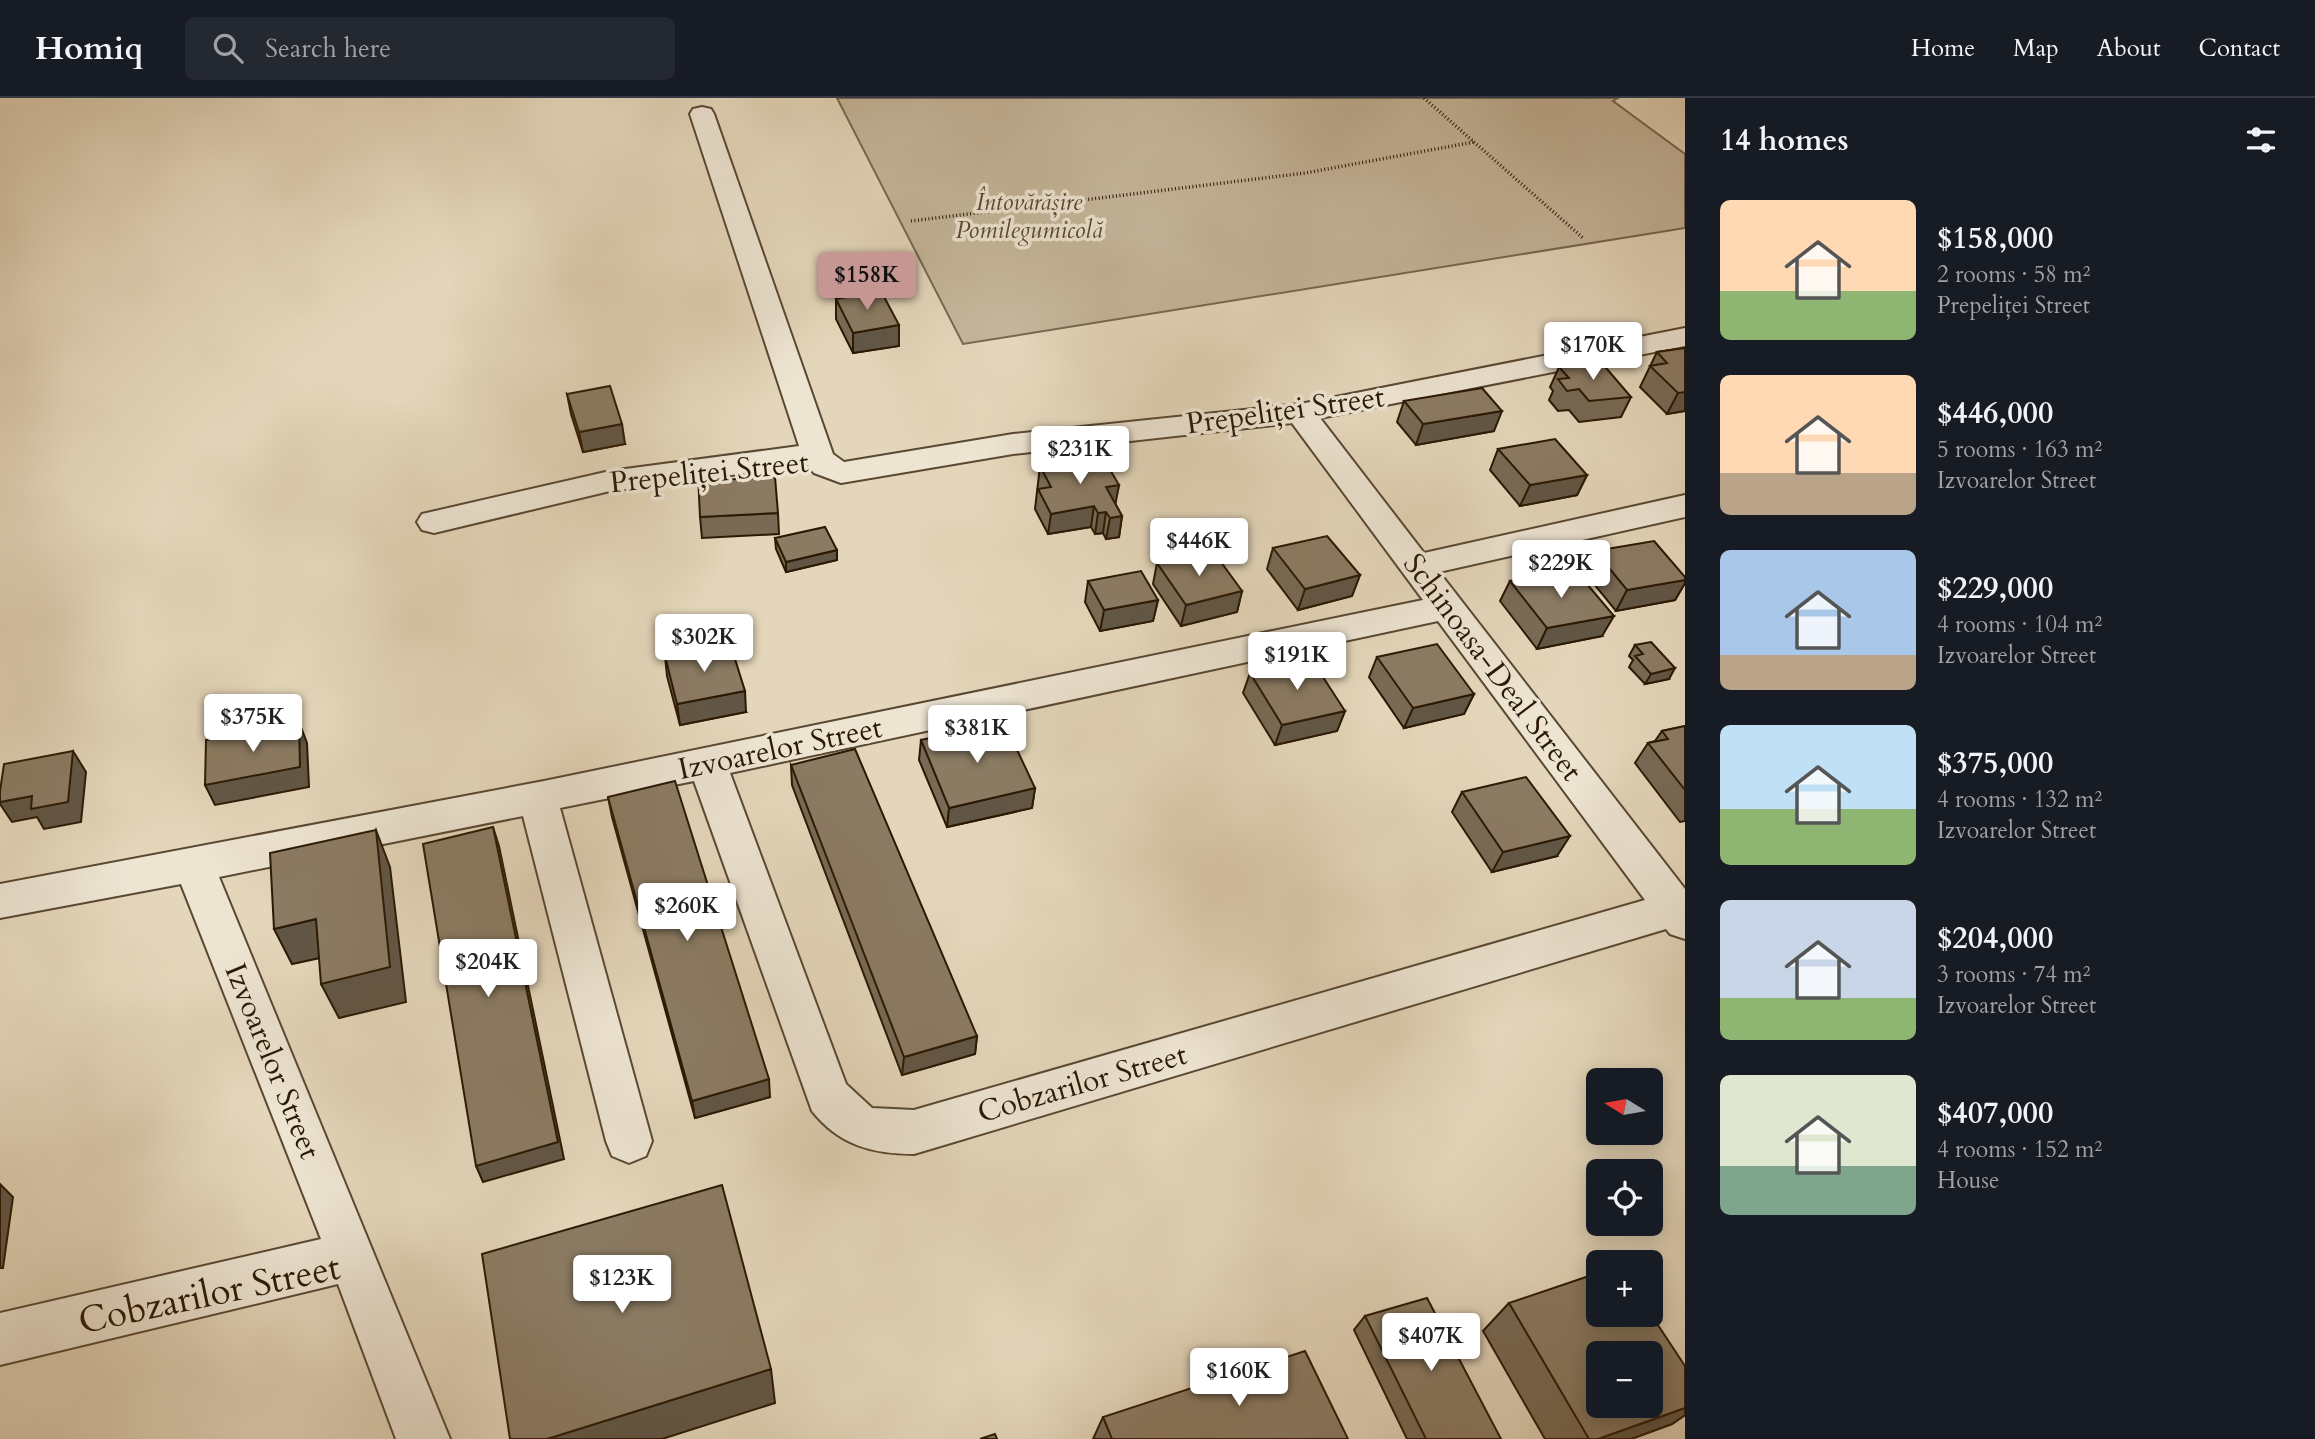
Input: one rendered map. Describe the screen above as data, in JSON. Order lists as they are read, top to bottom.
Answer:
{
  "streets": {
    "street": [
      "Prepeliței Street",
      "Schinoasa-Deal Street",
      "Izvoarelor Street",
      "Cobzarilor Street"
    ]
  },
  "crossings": [
    ["Prepeliței Street", "Schinoasa-Deal Street"],
    ["Schinoasa-Deal Street", "Izvoarelor Street"],
    ["Schinoasa-Deal Street", "Cobzarilor Street"],
    ["Izvoarelor Street", "Cobzarilor Street"]
  ],
  "parks": ["Întovărășire Pomilegumicolă"],
  "north": "left",
  "page": {
    "header": "Homiq",
    "search": "Search here",
    "nav": [
      "Home",
      "Map",
      "About",
      "Contact"
    ],
    "heading": "14 homes",
    "list": [
      {
        "name": "$158,000",
        "note": "2 rooms · 58 m² · Prepeliței Street"
      },
      {
        "name": "$446,000",
        "note": "5 rooms · 163 m² · Izvoarelor Street"
      },
      {
        "name": "$229,000",
        "note": "4 rooms · 104 m² · Izvoarelor Street"
      },
      {
        "name": "$375,000",
        "note": "4 rooms · 132 m² · Izvoarelor Street"
      },
      {
        "name": "$204,000",
        "note": "3 rooms · 74 m² · Izvoarelor Street"
      },
      {
        "name": "$407,000",
        "note": "4 rooms · 152 m² · House"
      }
    ],
    "price": [
      "$158K",
      "$170K",
      "$231K",
      "$446K",
      "$229K",
      "$302K",
      "$191K",
      "$375K",
      "$381K",
      "$260K",
      "$204K",
      "$123K",
      "$407K",
      "$160K"
    ],
    "map_buttons": ["+", "−"]
  }
}
